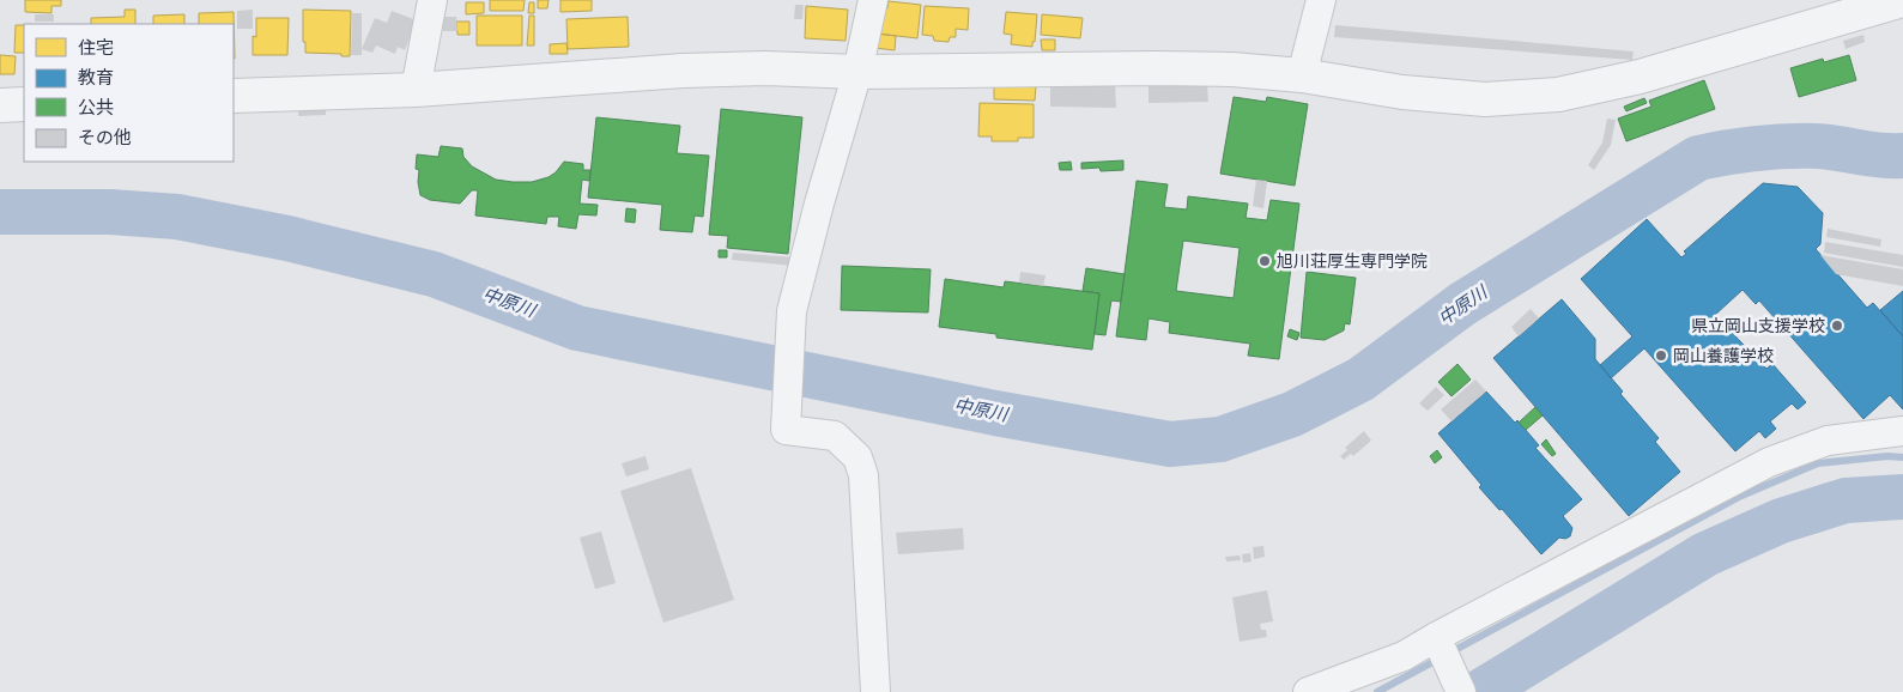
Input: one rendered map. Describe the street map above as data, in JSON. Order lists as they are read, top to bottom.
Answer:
{
  "water": ["中原川"],
  "places": ["旭川荘厚生専門学院", "県立岡山支援学校", "岡山養護学校"],
  "legend": [
    "住宅",
    "教育",
    "公共",
    "その他"
  ]
}
